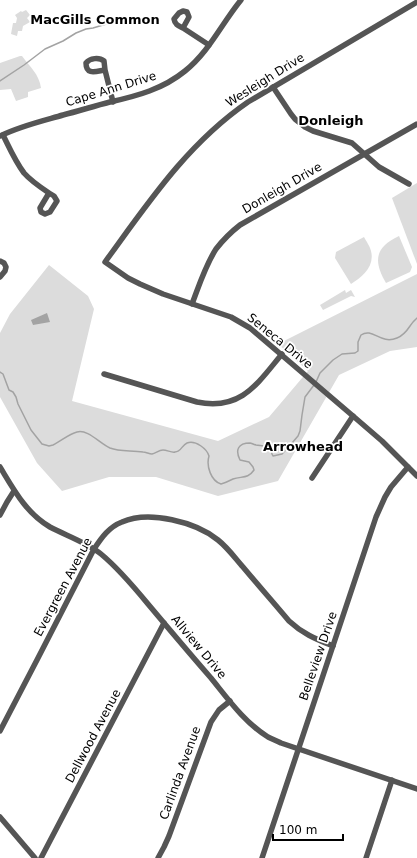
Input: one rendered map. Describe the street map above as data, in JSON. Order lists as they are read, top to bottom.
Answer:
{
  "streets": {
    "street": [
      "Wesleigh Drive",
      "Cape Ann Drive",
      "Donleigh Drive",
      "Seneca Drive",
      "Evergreen Avenue",
      "Allview Drive",
      "Belleview Drive",
      "Dellwood Avenue",
      "Carlinda Avenue"
    ]
  },
  "crossings": [
    ["Wesleigh Drive", "Seneca Drive"],
    ["Donleigh Drive", "Seneca Drive"],
    ["Seneca Drive", "Belleview Drive"],
    ["Evergreen Avenue", "Allview Drive"],
    ["Evergreen Avenue", "Belleview Drive"],
    ["Allview Drive", "Belleview Drive"],
    ["Allview Drive", "Dellwood Avenue"],
    ["Allview Drive", "Carlinda Avenue"]
  ],
  "districts": ["MacGills Common", "Donleigh", "Arrowhead"],
  "scale_bar": "100 m"
}
